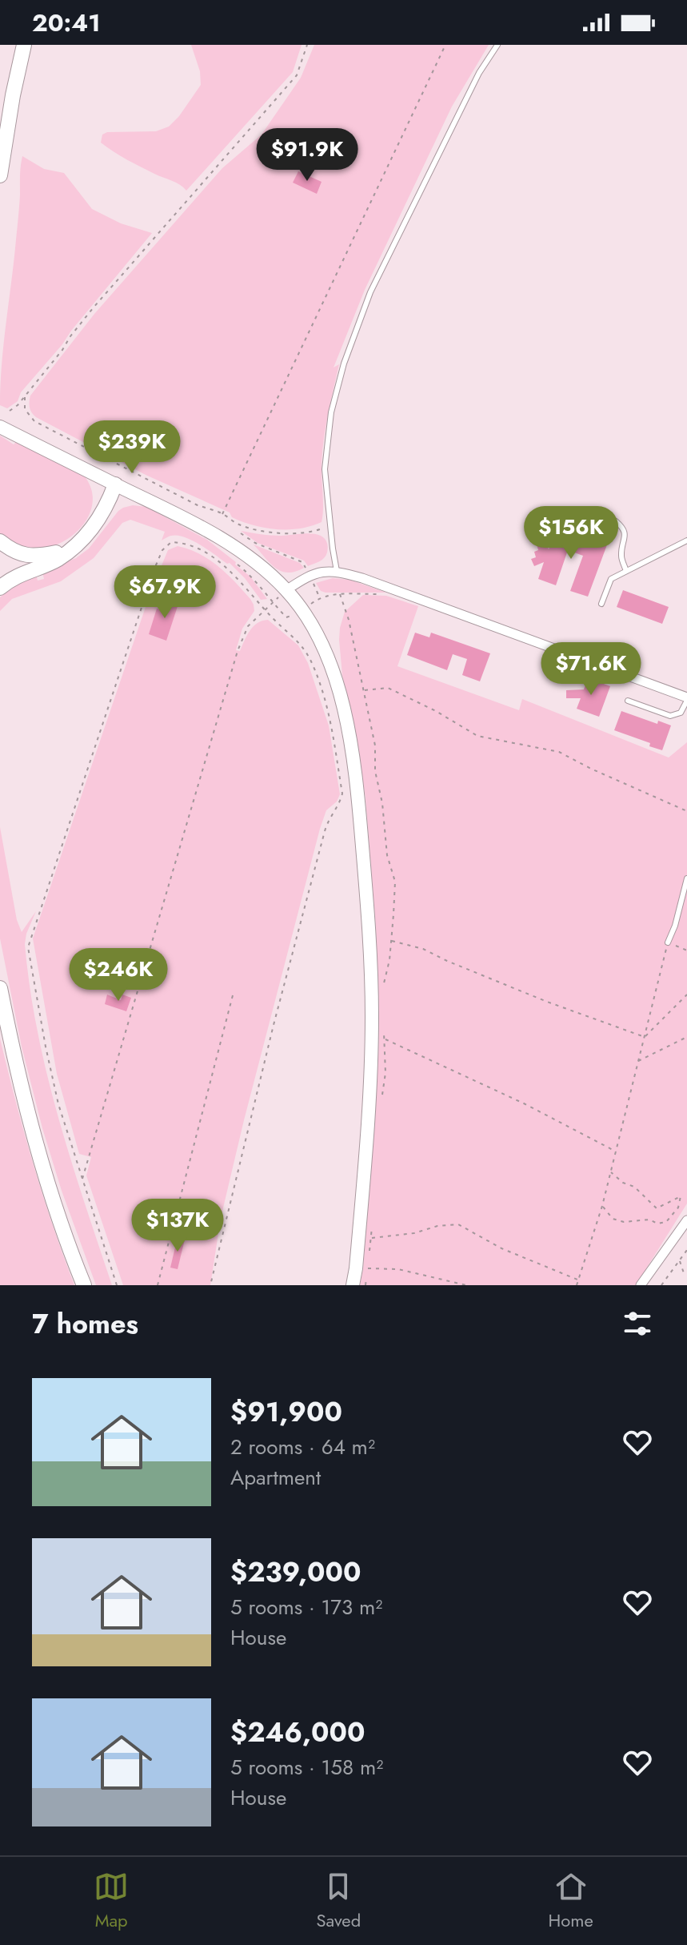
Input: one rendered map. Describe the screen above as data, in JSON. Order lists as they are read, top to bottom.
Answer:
{
  "page": {
    "status": "20:41",
    "price": [
      "$91.9K",
      "$239K",
      "$156K",
      "$67.9K",
      "$71.6K",
      "$246K",
      "$137K"
    ],
    "heading": "7 homes",
    "list": [
      {
        "name": "$91,900",
        "note": "2 rooms · 64 m² · Apartment"
      },
      {
        "name": "$239,000",
        "note": "5 rooms · 173 m² · House"
      },
      {
        "name": "$246,000",
        "note": "5 rooms · 158 m² · House"
      }
    ],
    "tabs": ["Map", "Saved", "Home"]
  }
}
